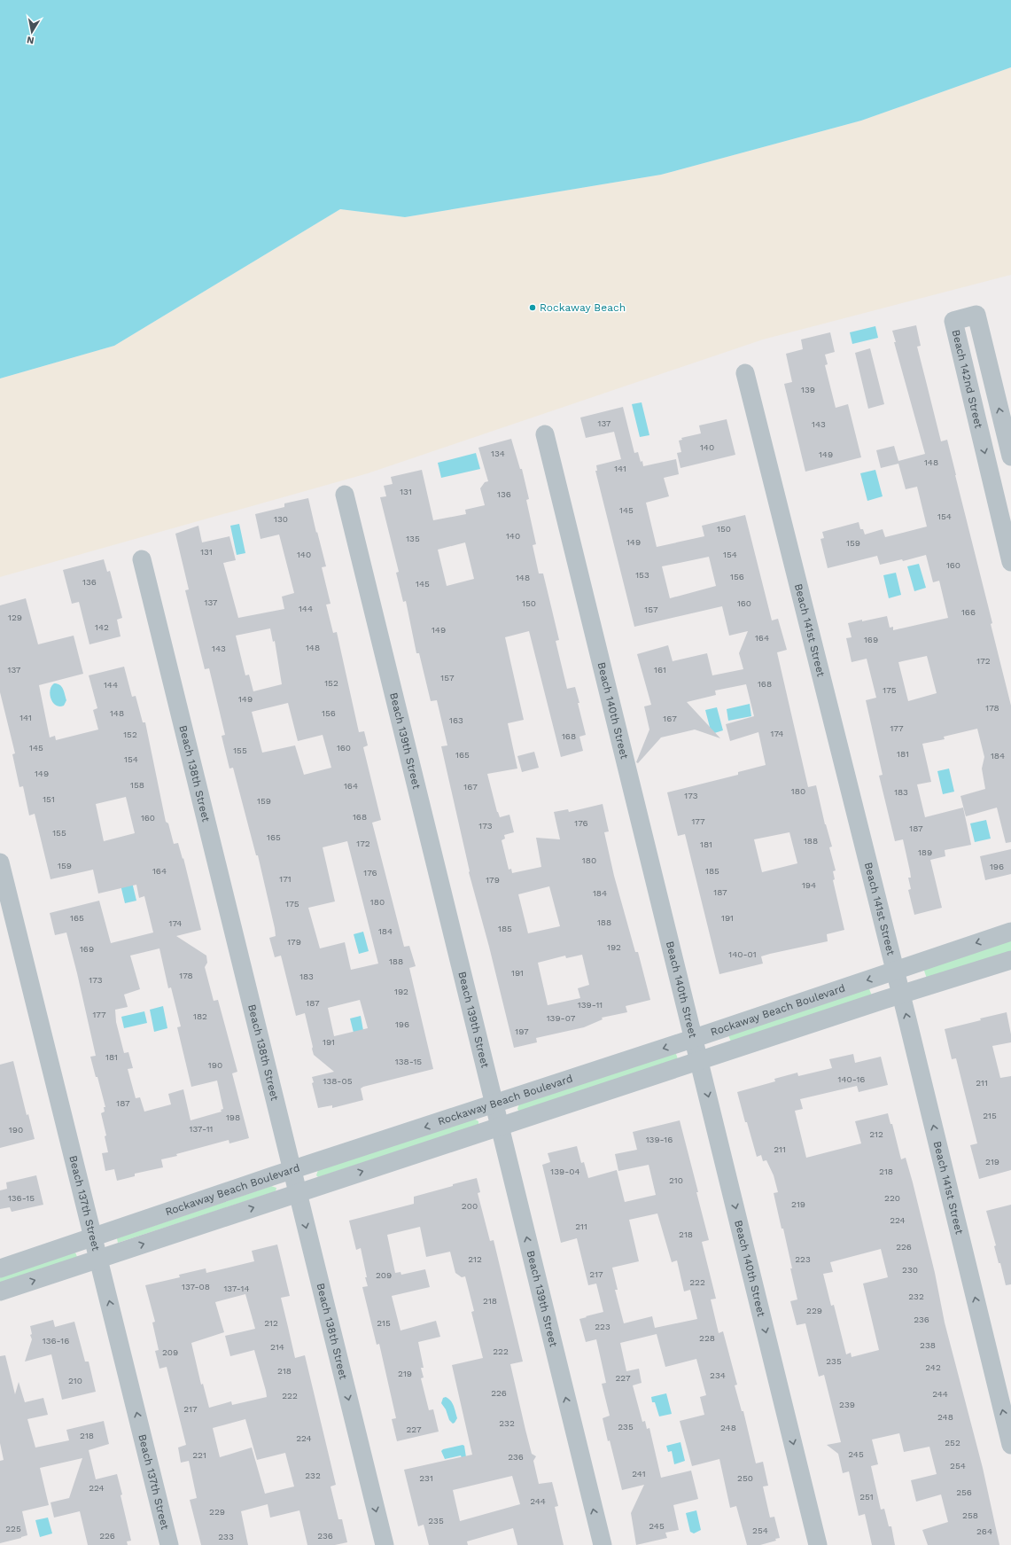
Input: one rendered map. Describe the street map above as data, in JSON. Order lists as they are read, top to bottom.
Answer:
{
  "streets": {
    "street": [
      "Beach 142nd Street",
      "Beach 141st Street",
      "Beach 140th Street",
      "Beach 139th Street",
      "Beach 138th Street",
      "Rockaway Beach Boulevard",
      "Beach 137th Street"
    ]
  },
  "crossings": [
    ["Beach 141st Street", "Rockaway Beach Boulevard"],
    ["Beach 140th Street", "Rockaway Beach Boulevard"],
    ["Beach 139th Street", "Rockaway Beach Boulevard"],
    ["Beach 138th Street", "Rockaway Beach Boulevard"],
    ["Rockaway Beach Boulevard", "Beach 137th Street"]
  ],
  "one_way": [
    "Beach 141st Street",
    "Beach 140th Street",
    "Beach 139th Street",
    "Beach 138th Street",
    "Beach 137th Street"
  ],
  "places": ["Rockaway Beach"],
  "house_numbers": [
    "139",
    "137",
    "143",
    "140",
    "134",
    "149",
    "148",
    "141",
    "131",
    "136",
    "145",
    "154",
    "130",
    "150",
    "140",
    "135",
    "149",
    "159",
    "131",
    "140",
    "154",
    "160",
    "153",
    "156",
    "148",
    "136",
    "145",
    "137",
    "150",
    "160",
    "144",
    "157",
    "166",
    "129",
    "142",
    "149",
    "164",
    "169",
    "148",
    "143",
    "172",
    "137",
    "161",
    "157",
    "152",
    "168",
    "144",
    "175",
    "149",
    "178",
    "148",
    "156",
    "141",
    "167",
    "163",
    "177",
    "174",
    "152",
    "168",
    "145",
    "160",
    "155",
    "181",
    "165",
    "184",
    "154",
    "149",
    "158",
    "164",
    "167",
    "180",
    "183",
    "173",
    "151",
    "159",
    "168",
    "160",
    "177",
    "176",
    "173",
    "187",
    "155",
    "165",
    "188",
    "172",
    "181",
    "189",
    "180",
    "159",
    "196",
    "164",
    "185",
    "176",
    "171",
    "179",
    "194",
    "187",
    "184",
    "180",
    "175",
    "165",
    "191",
    "188",
    "174",
    "185",
    "184",
    "179",
    "192",
    "169",
    "140-01",
    "188",
    "191",
    "178",
    "183",
    "173",
    "192",
    "187",
    "139-11",
    "177",
    "182",
    "139-07",
    "196",
    "197",
    "191",
    "181",
    "138-15",
    "190",
    "140-16",
    "138-05",
    "211",
    "187",
    "215",
    "198",
    "137-11",
    "190",
    "212",
    "139-16",
    "211",
    "219",
    "139-04",
    "218",
    "210",
    "136-15",
    "220",
    "219",
    "200",
    "224",
    "211",
    "218",
    "226",
    "212",
    "223",
    "230",
    "217",
    "209",
    "222",
    "137-08",
    "137-14",
    "232",
    "218",
    "229",
    "236",
    "212",
    "215",
    "223",
    "228",
    "136-16",
    "238",
    "214",
    "222",
    "209",
    "235",
    "242",
    "218",
    "219",
    "234",
    "227",
    "210",
    "226",
    "244",
    "222",
    "239",
    "217",
    "248",
    "232",
    "235",
    "248",
    "227",
    "218",
    "224",
    "252",
    "245",
    "221",
    "236",
    "254",
    "241",
    "232",
    "231",
    "250",
    "224",
    "256",
    "251",
    "244",
    "229",
    "258",
    "235",
    "245",
    "225",
    "254",
    "264",
    "226",
    "236",
    "233"
  ],
  "north": "bottom"
}
